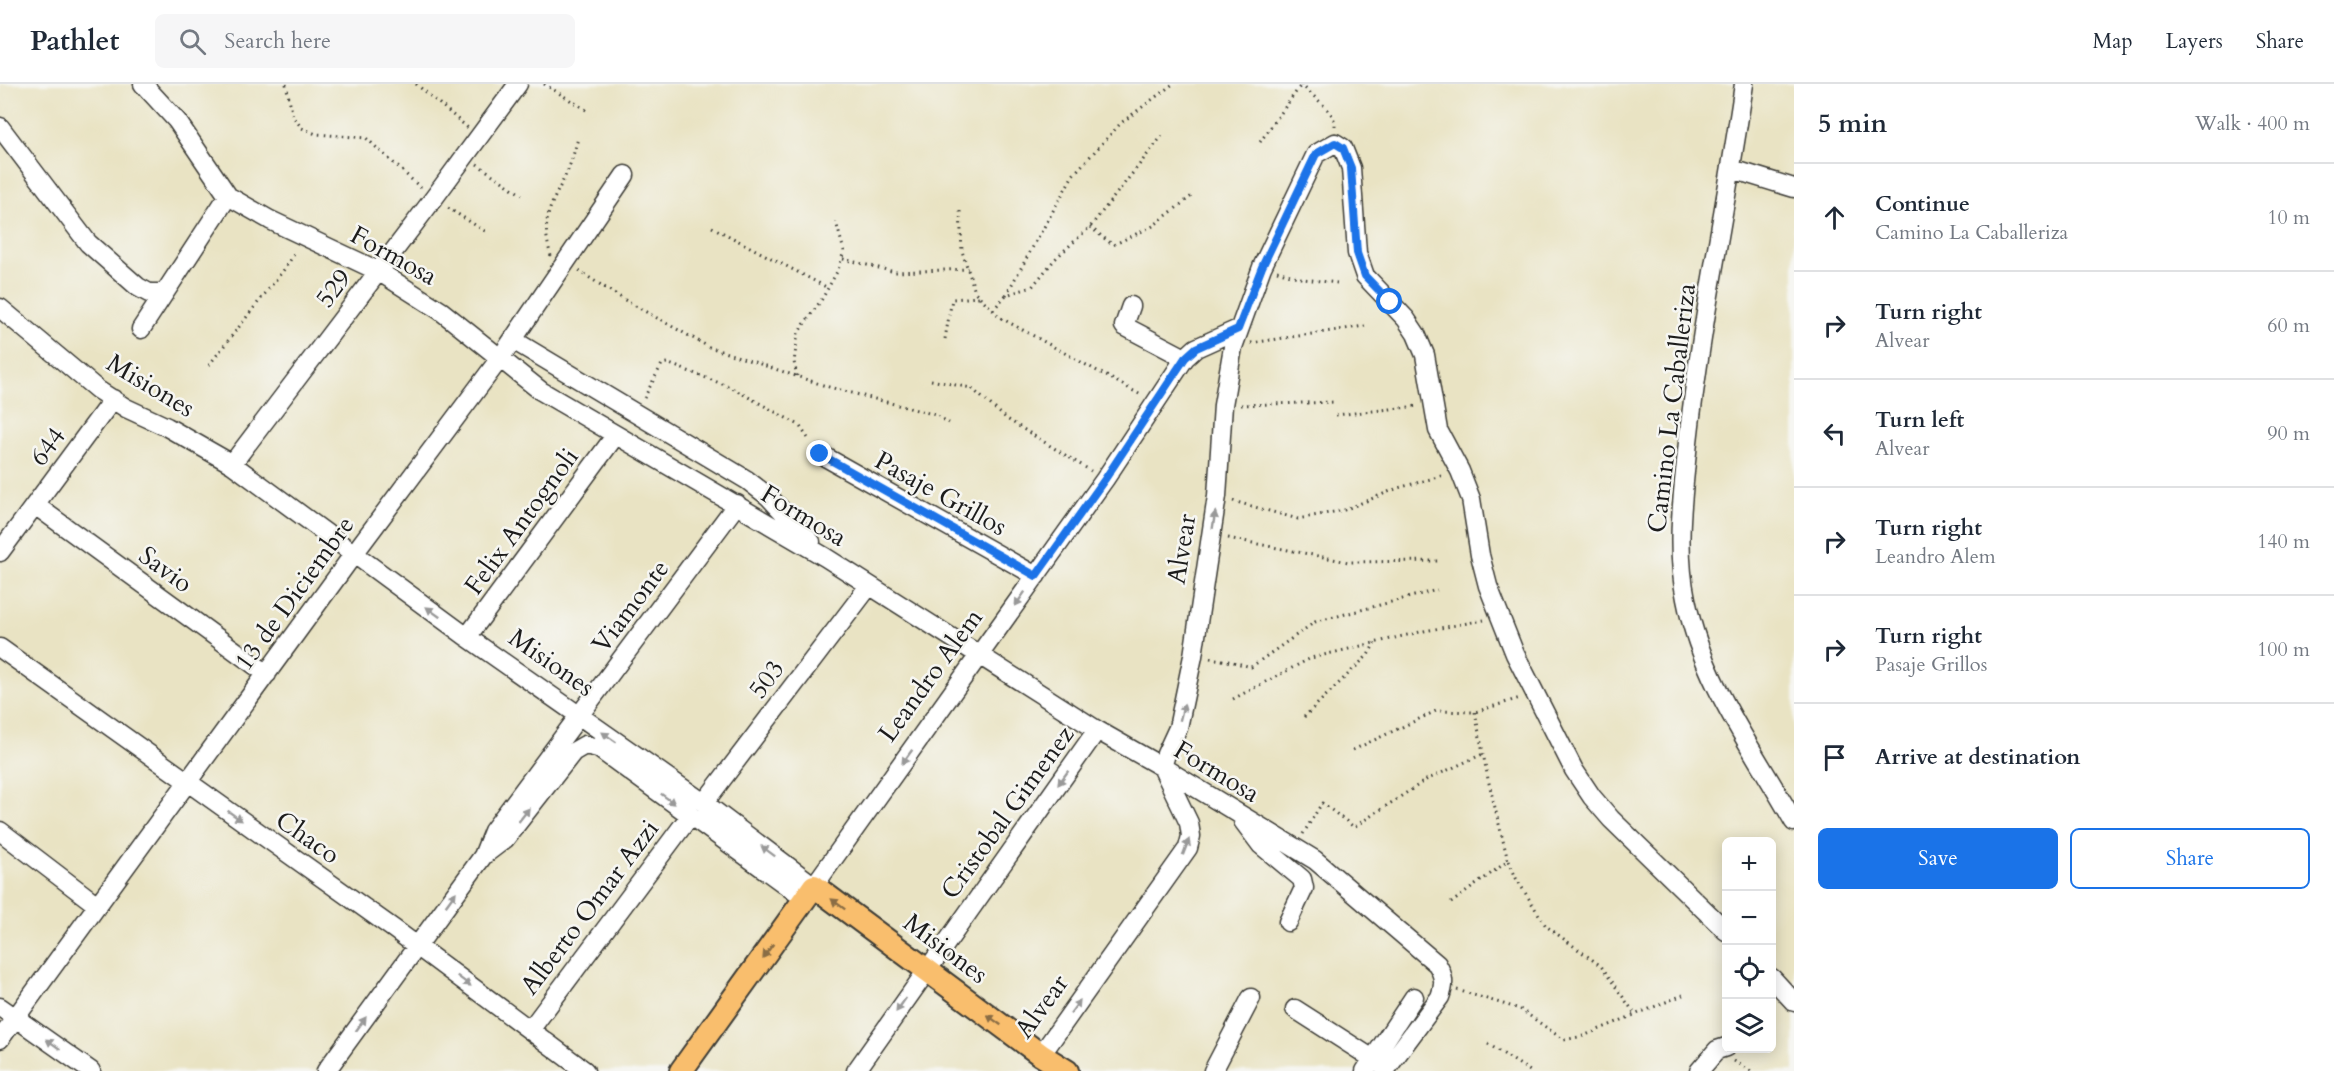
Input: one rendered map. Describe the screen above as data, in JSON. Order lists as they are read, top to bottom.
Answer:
{
  "streets": {
    "main road": ["Misiones", "Leandro Alem"],
    "street": [
      "Formosa",
      "529",
      "Camino La Caballeriza",
      "644",
      "Pasaje Grillos",
      "Felix Antognoli",
      "Alvear",
      "Savio",
      "13 de Diciembre",
      "Viamonte",
      "503",
      "Cristobal Gimenez",
      "Chaco",
      "Alberto Omar Azzi"
    ]
  },
  "crossings": [
    ["Formosa", "529"],
    ["Formosa", "Felix Antognoli"],
    ["Formosa", "Alvear"],
    ["Formosa", "13 de Diciembre"],
    ["Formosa", "Viamonte"],
    ["Formosa", "Leandro Alem"],
    ["Formosa", "503"],
    ["Formosa", "Cristobal Gimenez"],
    ["529", "Misiones"],
    ["Misiones", "644"],
    ["Misiones", "Felix Antognoli"],
    ["Misiones", "Alvear"],
    ["Misiones", "13 de Diciembre"],
    ["Misiones", "Viamonte"],
    ["Misiones", "Leandro Alem"],
    ["Misiones", "503"],
    ["Misiones", "Cristobal Gimenez"],
    ["Misiones", "Alberto Omar Azzi"],
    ["644", "Savio"],
    ["Pasaje Grillos", "Leandro Alem"],
    ["Alvear", "Leandro Alem"],
    ["Savio", "13 de Diciembre"],
    ["13 de Diciembre", "Chaco"],
    ["Viamonte", "Chaco"],
    ["Chaco", "Alberto Omar Azzi"]
  ],
  "one_way": [
    "Alvear",
    "Leandro Alem",
    "Cristobal Gimenez",
    "Chaco"
  ],
  "page": {
    "header": "Pathlet",
    "search": "Search here",
    "nav": ["Map", "Layers", "Share"],
    "heading": ["5 min", "Walk · 400 m"],
    "list": [
      ["Continue", "Camino La Caballeriza", "10 m"],
      ["Turn right", "Alvear", "60 m"],
      ["Turn left", "Alvear", "90 m"],
      ["Turn right", "Leandro Alem", "140 m"],
      ["Turn right", "Pasaje Grillos", "100 m"],
      "Arrive at destination"
    ],
    "buttons": ["Save", "Share"],
    "map_buttons": ["+", "−"]
  }
}
